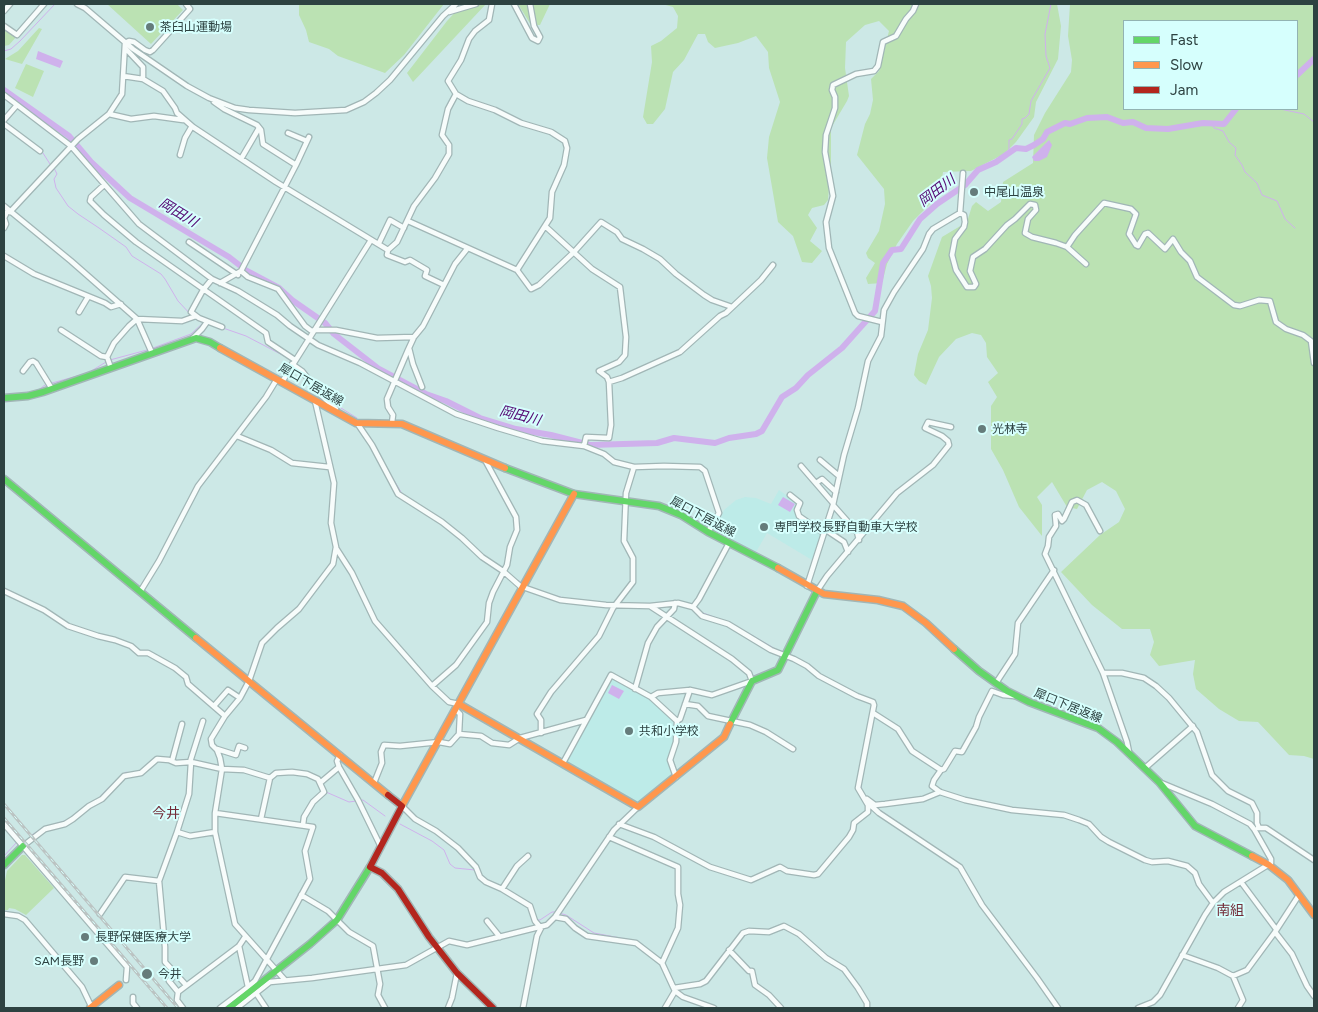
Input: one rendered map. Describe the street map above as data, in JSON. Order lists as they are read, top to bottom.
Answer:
{
  "streets": {
    "street": ["犀口下居返線"]
  },
  "districts": ["今井", "南組"],
  "water": ["岡田川"],
  "places": [
    "茶臼山運動場",
    "中尾山温泉",
    "光林寺",
    "専門学校長野自動車大学校",
    "共和小学校",
    "長野保健医療大学",
    "SAM長野",
    "今井"
  ],
  "legend": ["Fast", "Slow", "Jam"]
}
